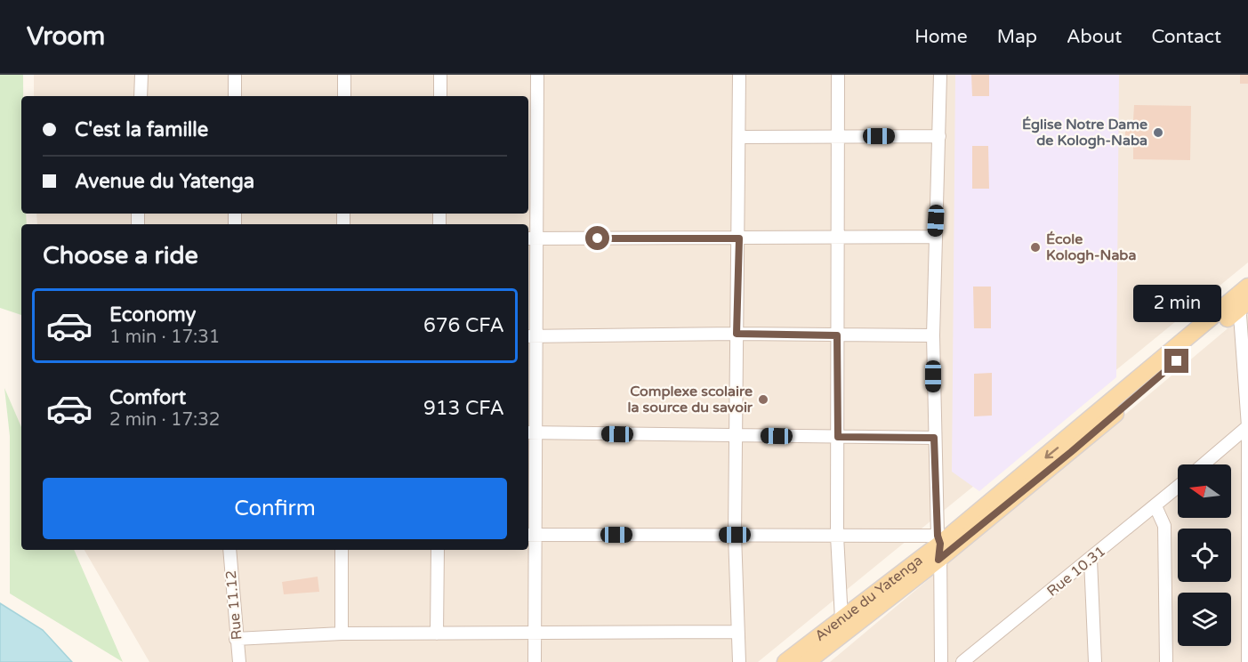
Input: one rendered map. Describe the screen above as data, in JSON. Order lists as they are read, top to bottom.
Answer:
{
  "streets": {
    "main road": ["Avenue du Yatenga"],
    "street": ["Rue 10.31", "Rue 11.12"]
  },
  "places": ["Église Notre Dame de Kologh-Naba", "École Kologh-Naba", "Complexe scolaire la source du savoir"],
  "north": "left",
  "page": {
    "header": "Vroom",
    "nav": [
      "Home",
      "Map",
      "About",
      "Contact"
    ],
    "banner": ["C'est la famille", "Avenue du Yatenga"],
    "heading": "Choose a ride",
    "bubble": "2 min",
    "list": [
      {
        "name": "Economy",
        "note": "1 min · 17:31",
        "value": "676 CFA"
      },
      {
        "name": "Comfort",
        "note": "2 min · 17:32",
        "value": "913 CFA"
      }
    ],
    "buttons": "Confirm"
  }
}
